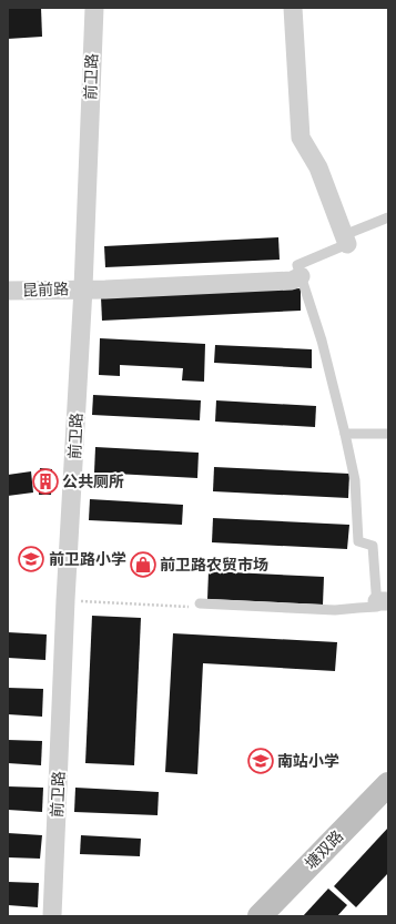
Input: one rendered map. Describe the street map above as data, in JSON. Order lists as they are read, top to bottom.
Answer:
{
  "streets": {
    "street": ["前卫路", "昆前路", "塘双路"]
  },
  "crossings": [
    ["前卫路", "昆前路"]
  ],
  "places": {
    "building": ["公共厕所"],
    "school or university": ["前卫路小学", "南站小学"],
    "shop": ["前卫路农贸市场"]
  }
}
